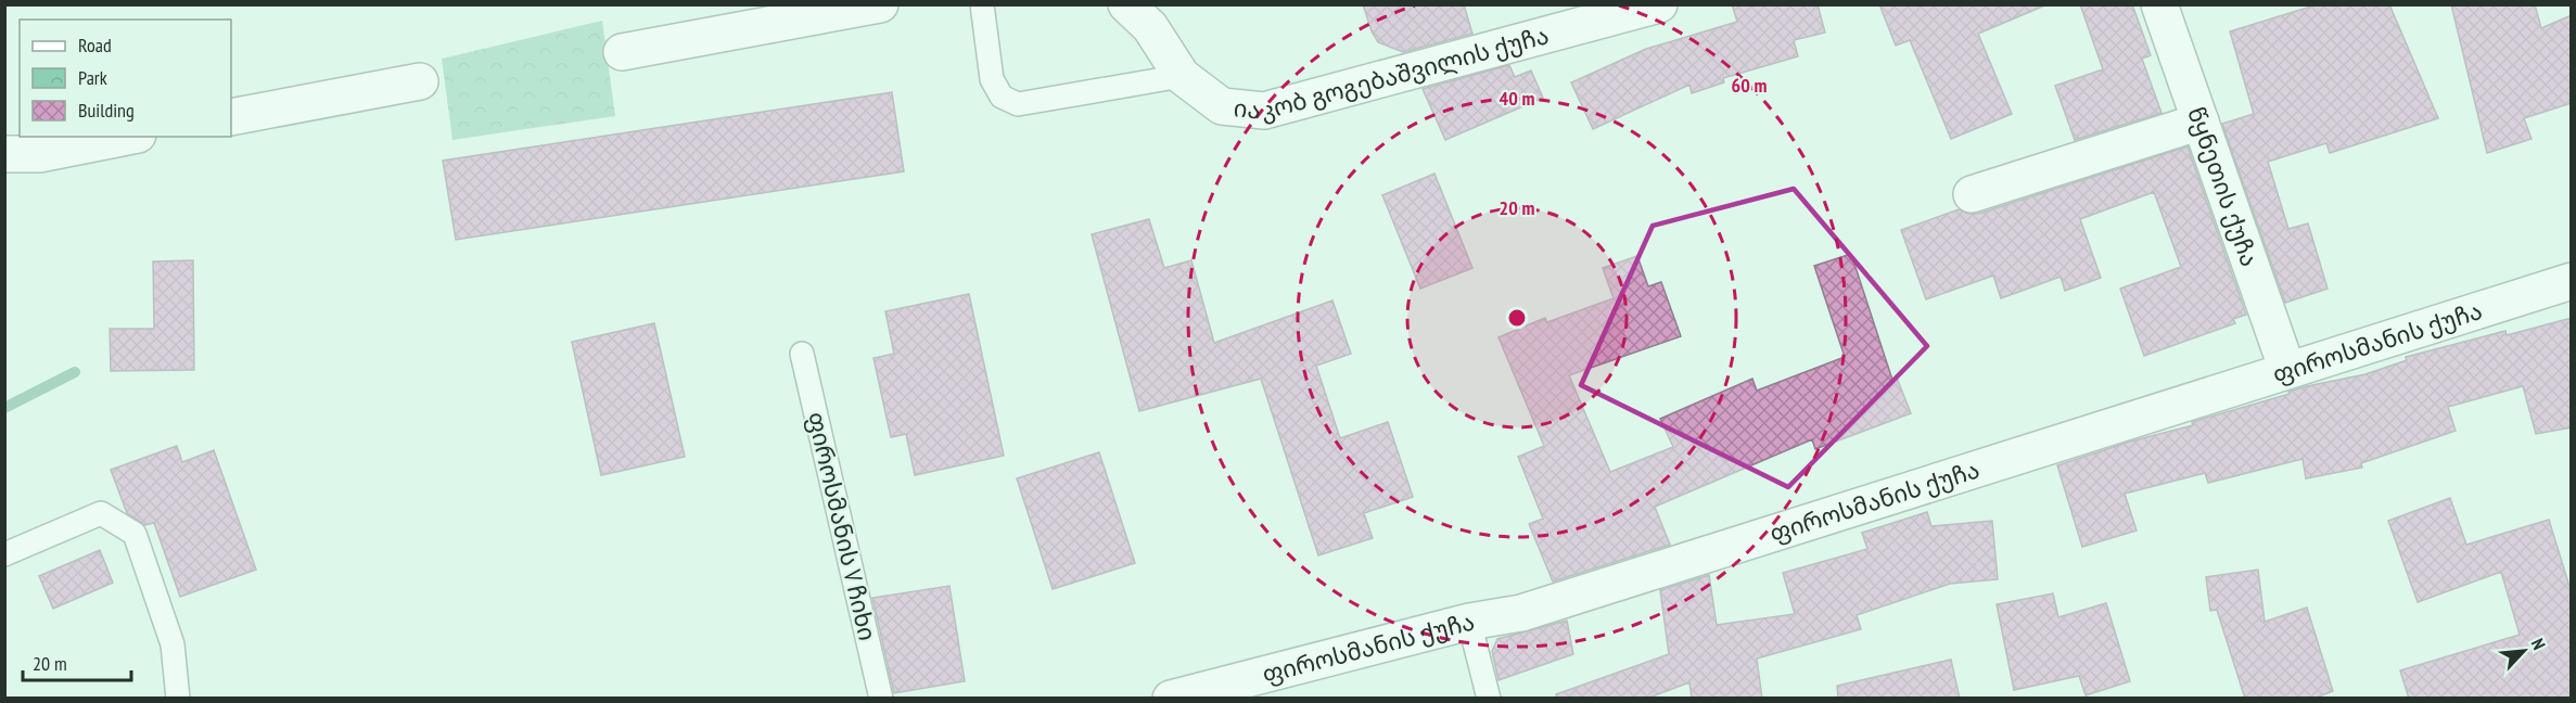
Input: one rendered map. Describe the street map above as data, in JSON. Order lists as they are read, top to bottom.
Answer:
{
  "streets": {
    "street": ["იაკობ გოგებაშვილის ქუჩა", "წყნეთის ქუჩა", "ფიროსმანის ქუჩა"],
    "lane": ["ფიროსმანის V ჩიხი"]
  },
  "crossings": [
    ["წყნეთის ქუჩა", "ფიროსმანის ქუჩა"]
  ],
  "legend": ["Road", "Park", "Building"],
  "scale_bar": "20 m",
  "north": "top right",
  "rings": ["60 m", "40 m", "20 m"]
}
